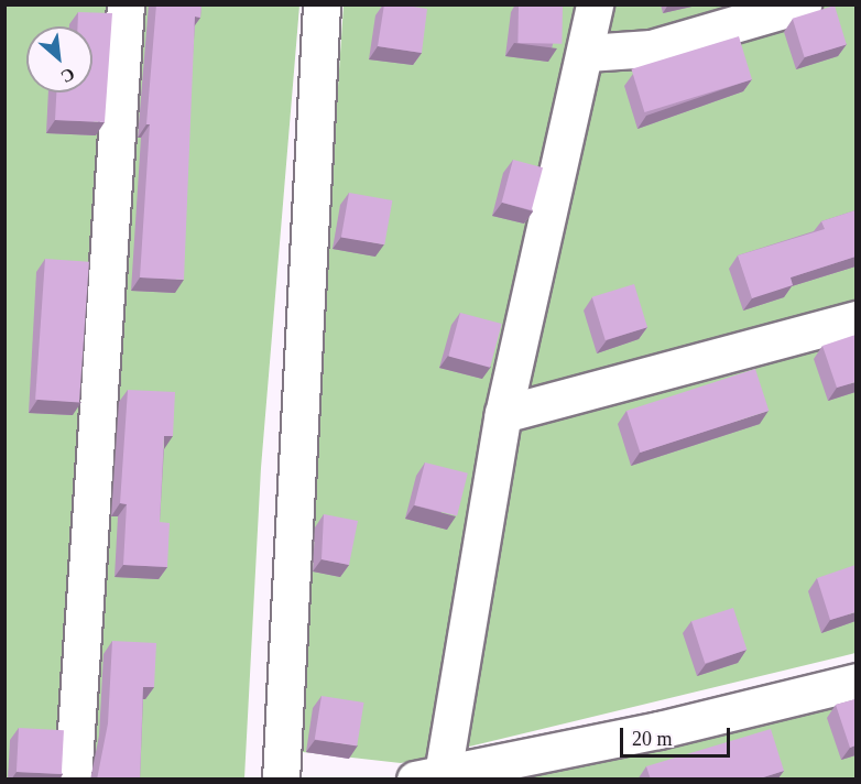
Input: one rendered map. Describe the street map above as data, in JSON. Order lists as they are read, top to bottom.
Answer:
{
  "scale_bar": "20 m",
  "north": "bottom right"
}
